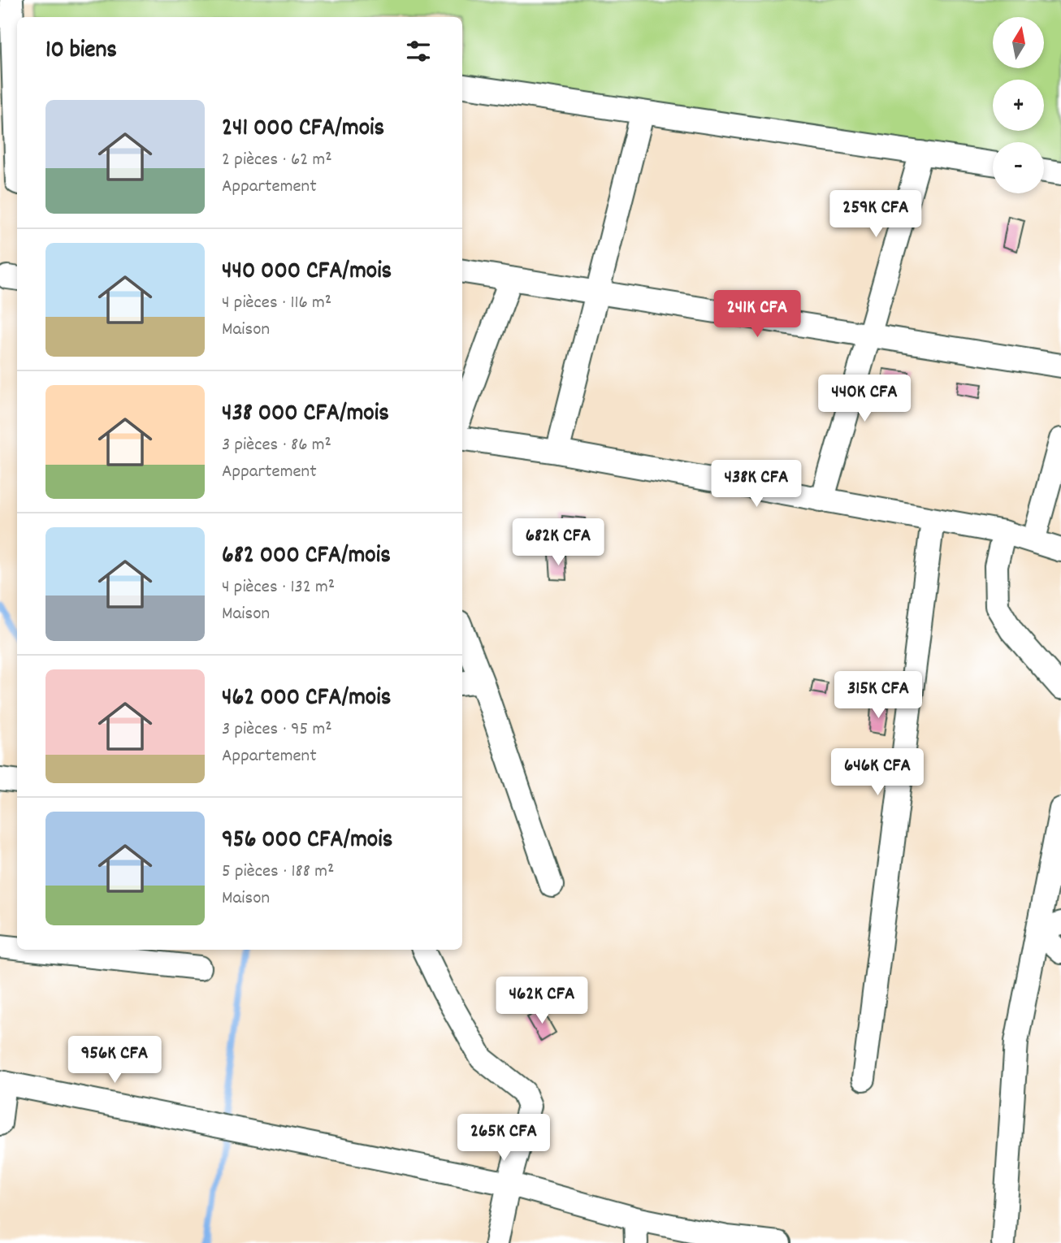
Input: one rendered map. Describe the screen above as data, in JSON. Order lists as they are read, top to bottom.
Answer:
{
  "north": "top",
  "page": {
    "map_buttons": ["+", "−"],
    "heading": "10 biens",
    "list": [
      {
        "name": "241 000 CFA/mois",
        "note": "2 pièces · 62 m² · Appartement"
      },
      {
        "name": "440 000 CFA/mois",
        "note": "4 pièces · 116 m² · Maison"
      },
      {
        "name": "438 000 CFA/mois",
        "note": "3 pièces · 86 m² · Appartement"
      },
      {
        "name": "682 000 CFA/mois",
        "note": "4 pièces · 132 m² · Maison"
      },
      {
        "name": "462 000 CFA/mois",
        "note": "3 pièces · 95 m² · Appartement"
      },
      {
        "name": "956 000 CFA/mois",
        "note": "5 pièces · 188 m² · Maison"
      }
    ],
    "price": [
      "259K CFA",
      "241K CFA",
      "440K CFA",
      "438K CFA",
      "682K CFA",
      "315K CFA",
      "646K CFA",
      "462K CFA",
      "956K CFA",
      "265K CFA"
    ]
  }
}
